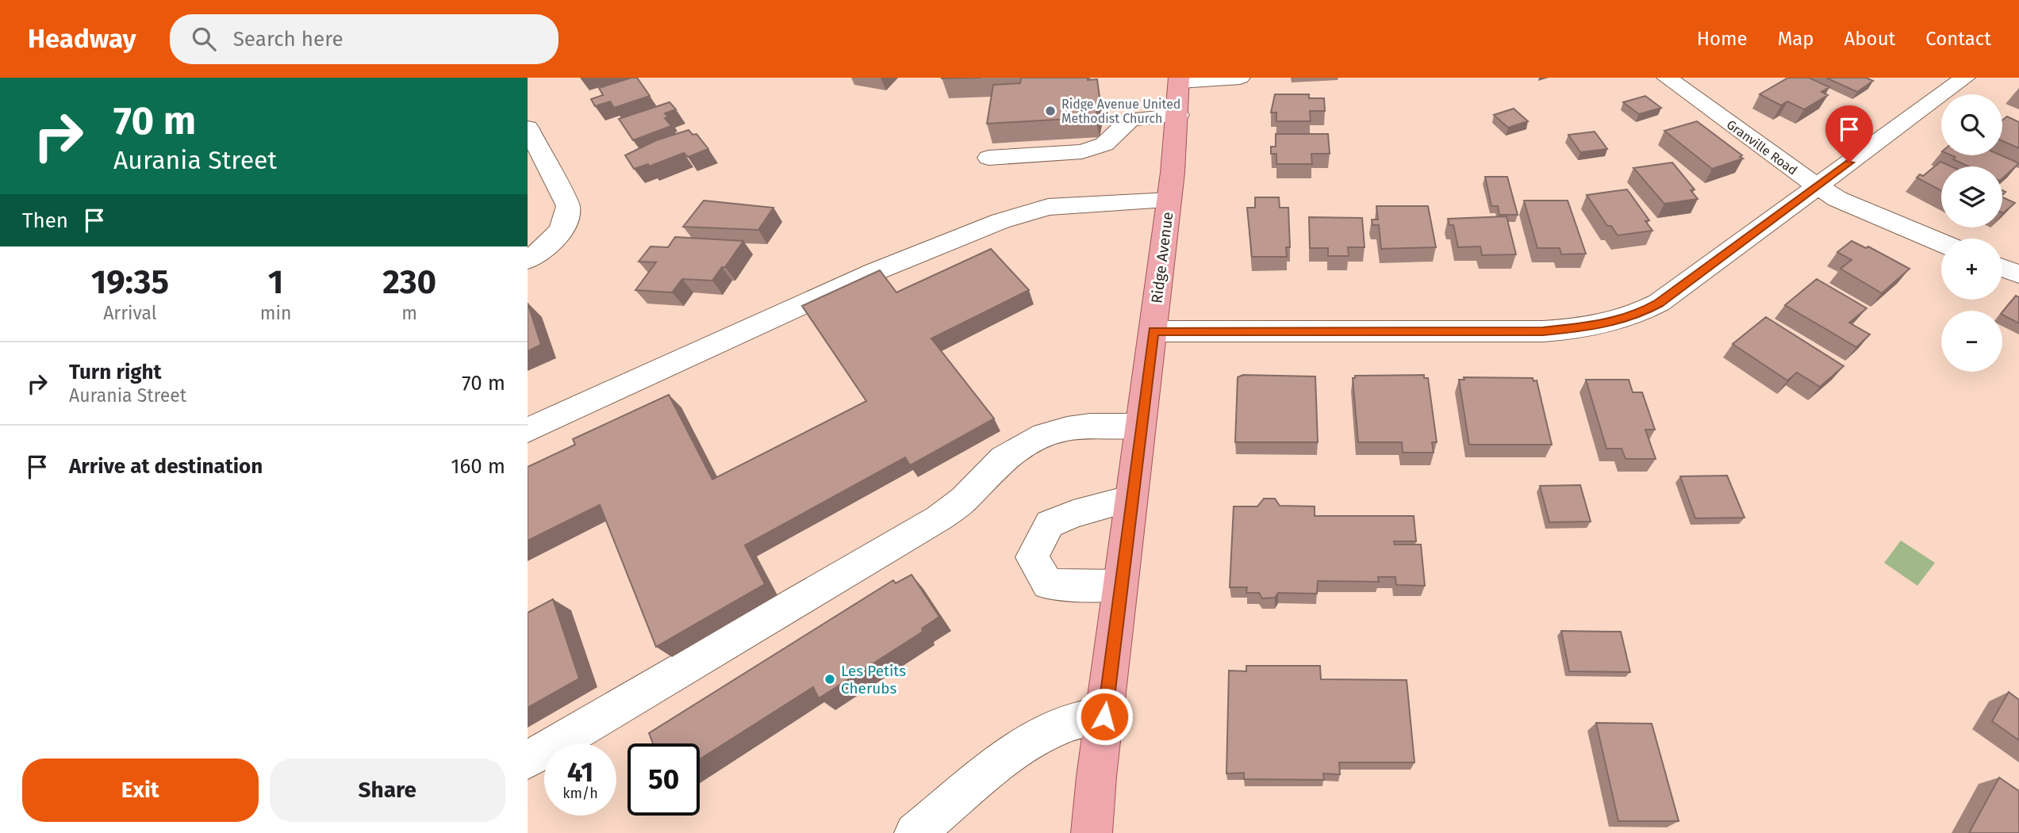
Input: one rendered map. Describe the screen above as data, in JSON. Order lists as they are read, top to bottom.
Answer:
{
  "streets": {
    "main road": ["Ridge Avenue"],
    "street": ["Granville Road"]
  },
  "places": ["Ridge Avenue United Methodist Church", "Les Petits Cherubs"],
  "page": {
    "header": "Headway",
    "search": "Search here",
    "nav": [
      "Home",
      "Map",
      "About",
      "Contact"
    ],
    "turn": ["70 m", "Aurania Street"],
    "map_buttons": ["+", "−"],
    "then": "Then",
    "eta": [
      "19:35",
      "Arrival",
      "1",
      "min",
      "230",
      "m"
    ],
    "list": [
      {
        "name": "Turn right",
        "note": "Aurania Street",
        "value": "70 m"
      },
      {
        "name": "Arrive at destination",
        "value": "160 m"
      }
    ],
    "speed": "41 km/h",
    "limit": "50",
    "buttons": ["Exit", "Share"]
  }
}
